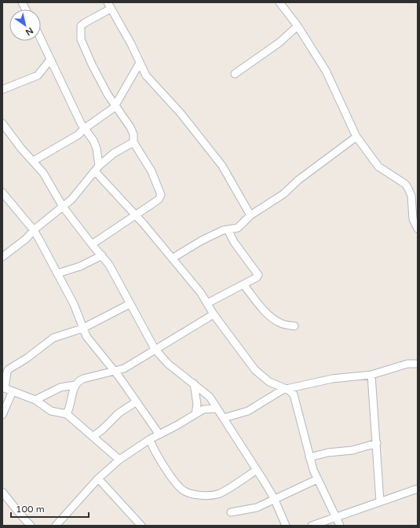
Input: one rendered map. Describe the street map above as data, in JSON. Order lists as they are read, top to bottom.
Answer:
{
  "scale_bar": "100 m",
  "north": "bottom right"
}
